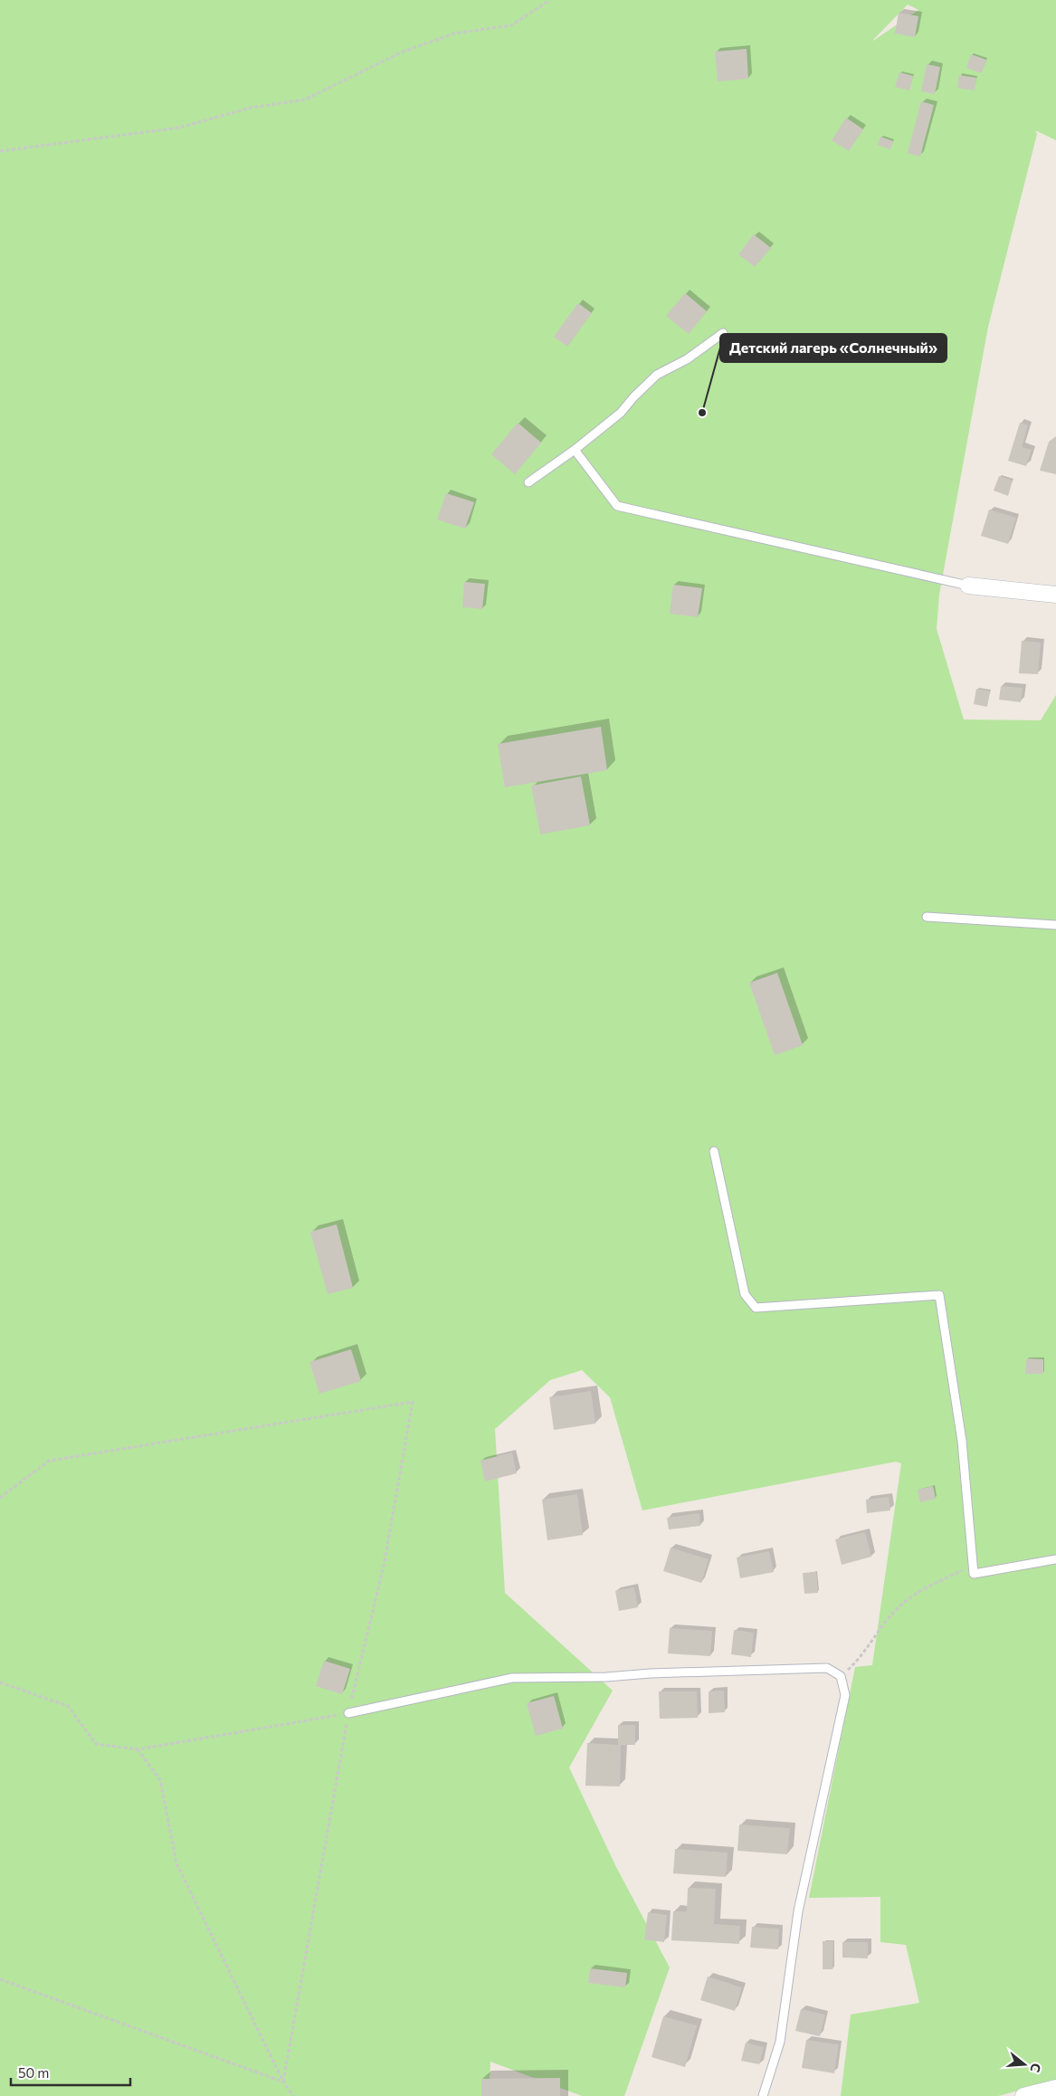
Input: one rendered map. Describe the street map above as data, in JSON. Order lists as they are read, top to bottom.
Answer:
{
  "places": ["Детский лагерь «Солнечный»"],
  "scale_bar": "50 m",
  "north": "right"
}
